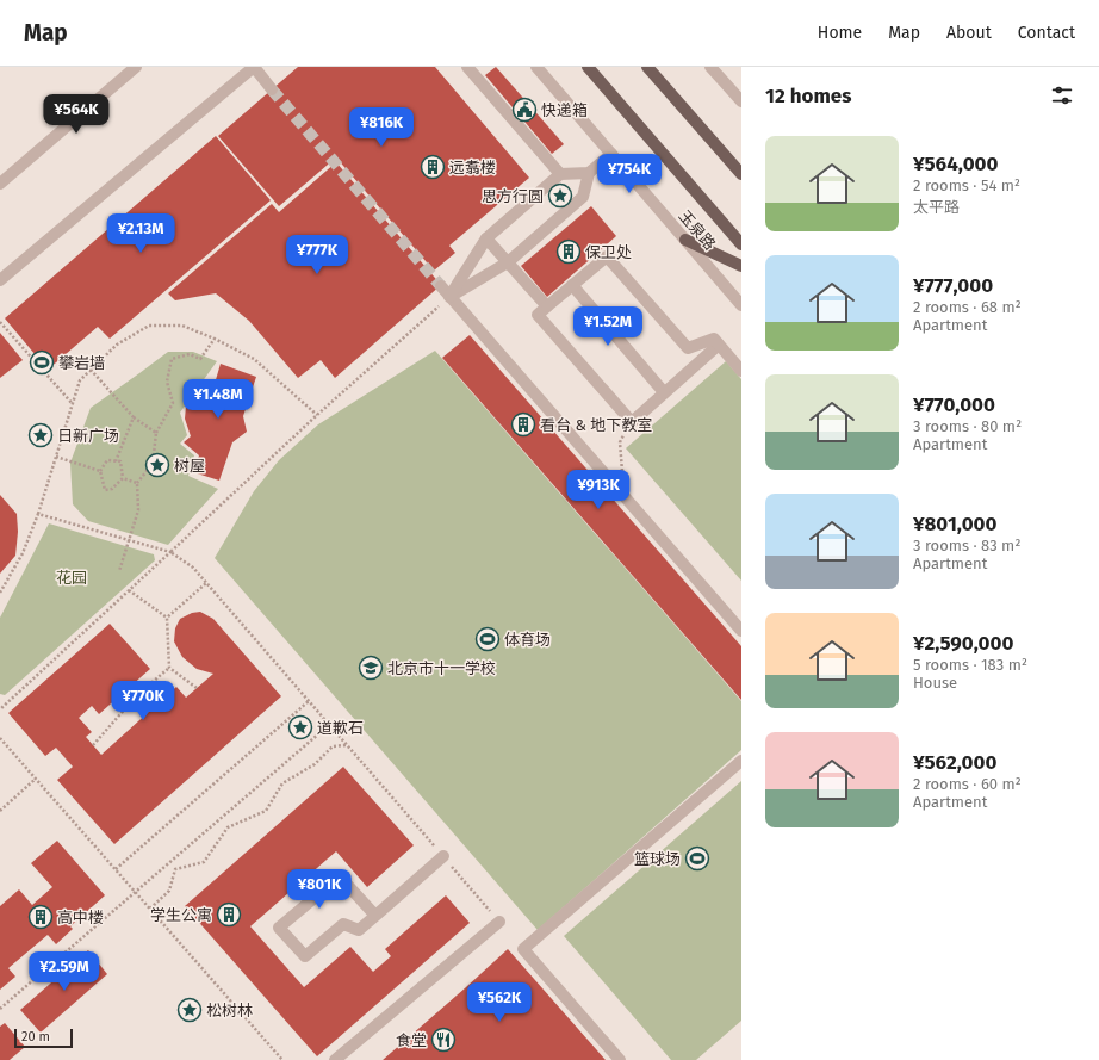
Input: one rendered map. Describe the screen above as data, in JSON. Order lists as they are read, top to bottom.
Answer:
{
  "streets": {
    "main road": ["玉泉路"]
  },
  "parks": ["花园"],
  "places": {
    "public building": ["快递箱"],
    "building": [
      "远翥楼",
      "保卫处",
      "看台 & 地下教室",
      "学生公寓",
      "高中楼"
    ],
    "place": [
      "思方行圆",
      "日新广场",
      "树屋",
      "道歉石",
      "松树林"
    ],
    "sports": ["攀岩墙", "体育场", "篮球场"],
    "school or university": ["北京市十一学校"],
    "restaurant": ["食堂"]
  },
  "scale_bar": "20 m",
  "page": {
    "header": "Map",
    "nav": [
      "Home",
      "Map",
      "About",
      "Contact"
    ],
    "heading": "12 homes",
    "price": [
      "¥564K",
      "¥816K",
      "¥754K",
      "¥2.13M",
      "¥777K",
      "¥1.52M",
      "¥1.48M",
      "¥913K",
      "¥770K",
      "¥801K",
      "¥2.59M",
      "¥562K"
    ],
    "list": [
      {
        "name": "¥564,000",
        "note": "2 rooms · 54 m² · 太平路"
      },
      {
        "name": "¥777,000",
        "note": "2 rooms · 68 m² · Apartment"
      },
      {
        "name": "¥770,000",
        "note": "3 rooms · 80 m² · Apartment"
      },
      {
        "name": "¥801,000",
        "note": "3 rooms · 83 m² · Apartment"
      },
      {
        "name": "¥2,590,000",
        "note": "5 rooms · 183 m² · House"
      },
      {
        "name": "¥562,000",
        "note": "2 rooms · 60 m² · Apartment"
      }
    ],
    "scale": "20 m"
  }
}
